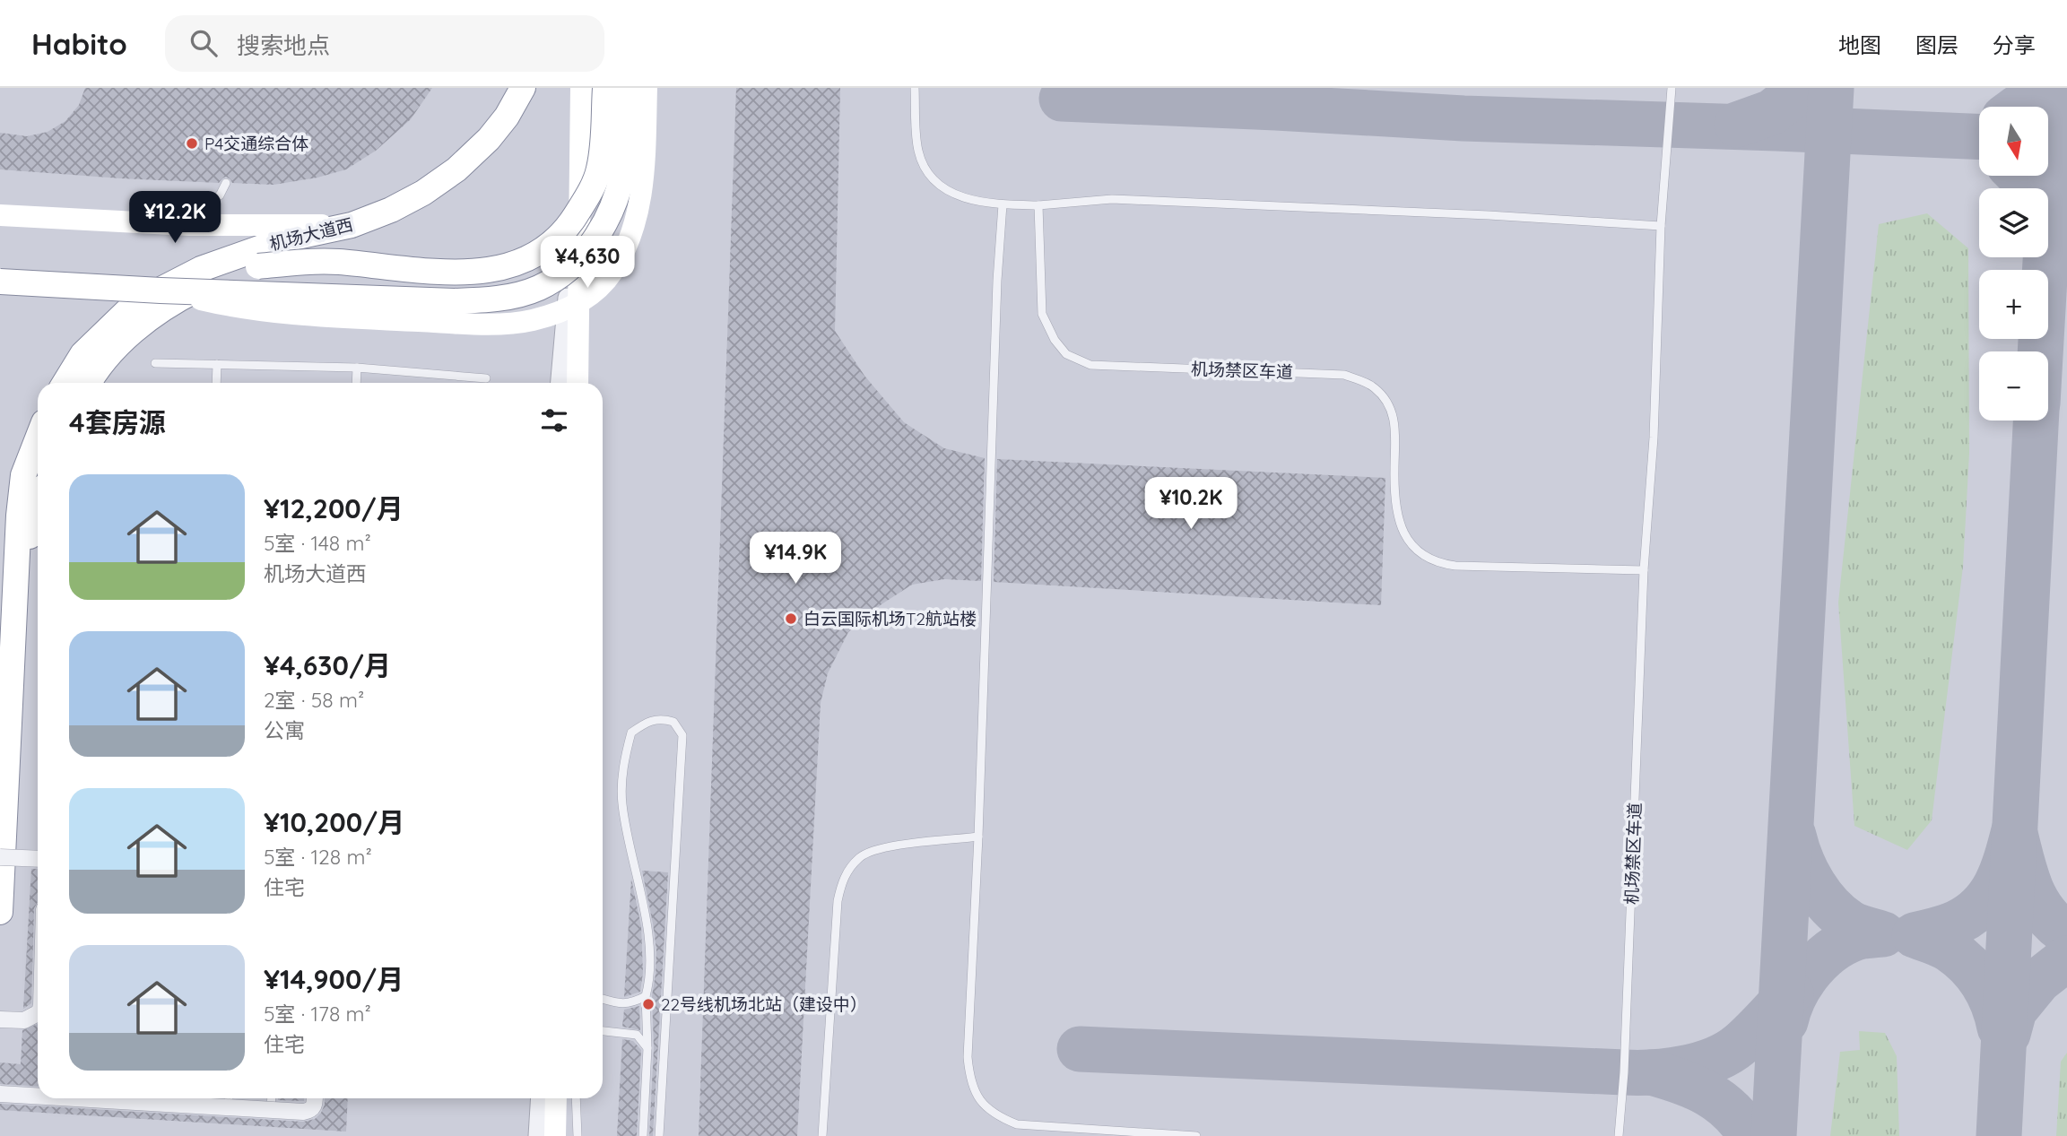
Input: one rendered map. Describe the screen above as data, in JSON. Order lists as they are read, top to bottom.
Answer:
{
  "streets": {
    "highway": ["机场大道西"],
    "lane": ["机场禁区车道"]
  },
  "places": ["P4交通综合体", "白云国际机场T2航站楼", "22号线机场北站（建设中）"],
  "north": "bottom",
  "page": {
    "header": "Habito",
    "search": "搜索地点",
    "nav": ["地图", "图层", "分享"],
    "map_buttons": ["+", "−"],
    "price": [
      "¥12.2K",
      "¥4,630",
      "¥10.2K",
      "¥14.9K"
    ],
    "heading": "4套房源",
    "list": [
      {
        "name": "¥12,200/月",
        "note": "5室 · 148 m² · 机场大道西"
      },
      {
        "name": "¥4,630/月",
        "note": "2室 · 58 m² · 公寓"
      },
      {
        "name": "¥10,200/月",
        "note": "5室 · 128 m² · 住宅"
      },
      {
        "name": "¥14,900/月",
        "note": "5室 · 178 m² · 住宅"
      }
    ]
  }
}
